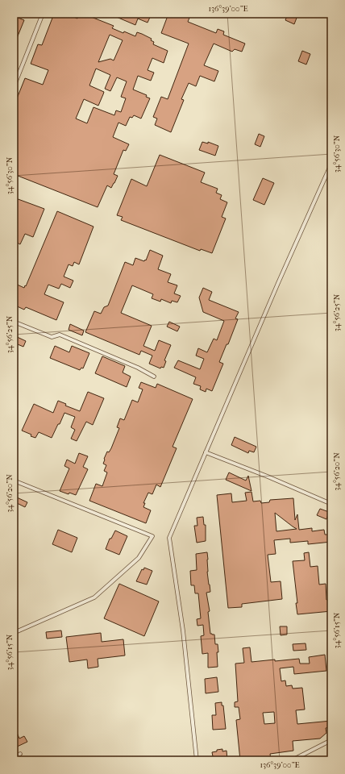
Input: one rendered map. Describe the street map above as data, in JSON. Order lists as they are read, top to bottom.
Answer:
{
  "coordinates": [
    "136°39'00\"E",
    "34°56'30\"N",
    "34°56'25\"N",
    "34°56'20\"N",
    "34°56'15\"N"
  ]
}
